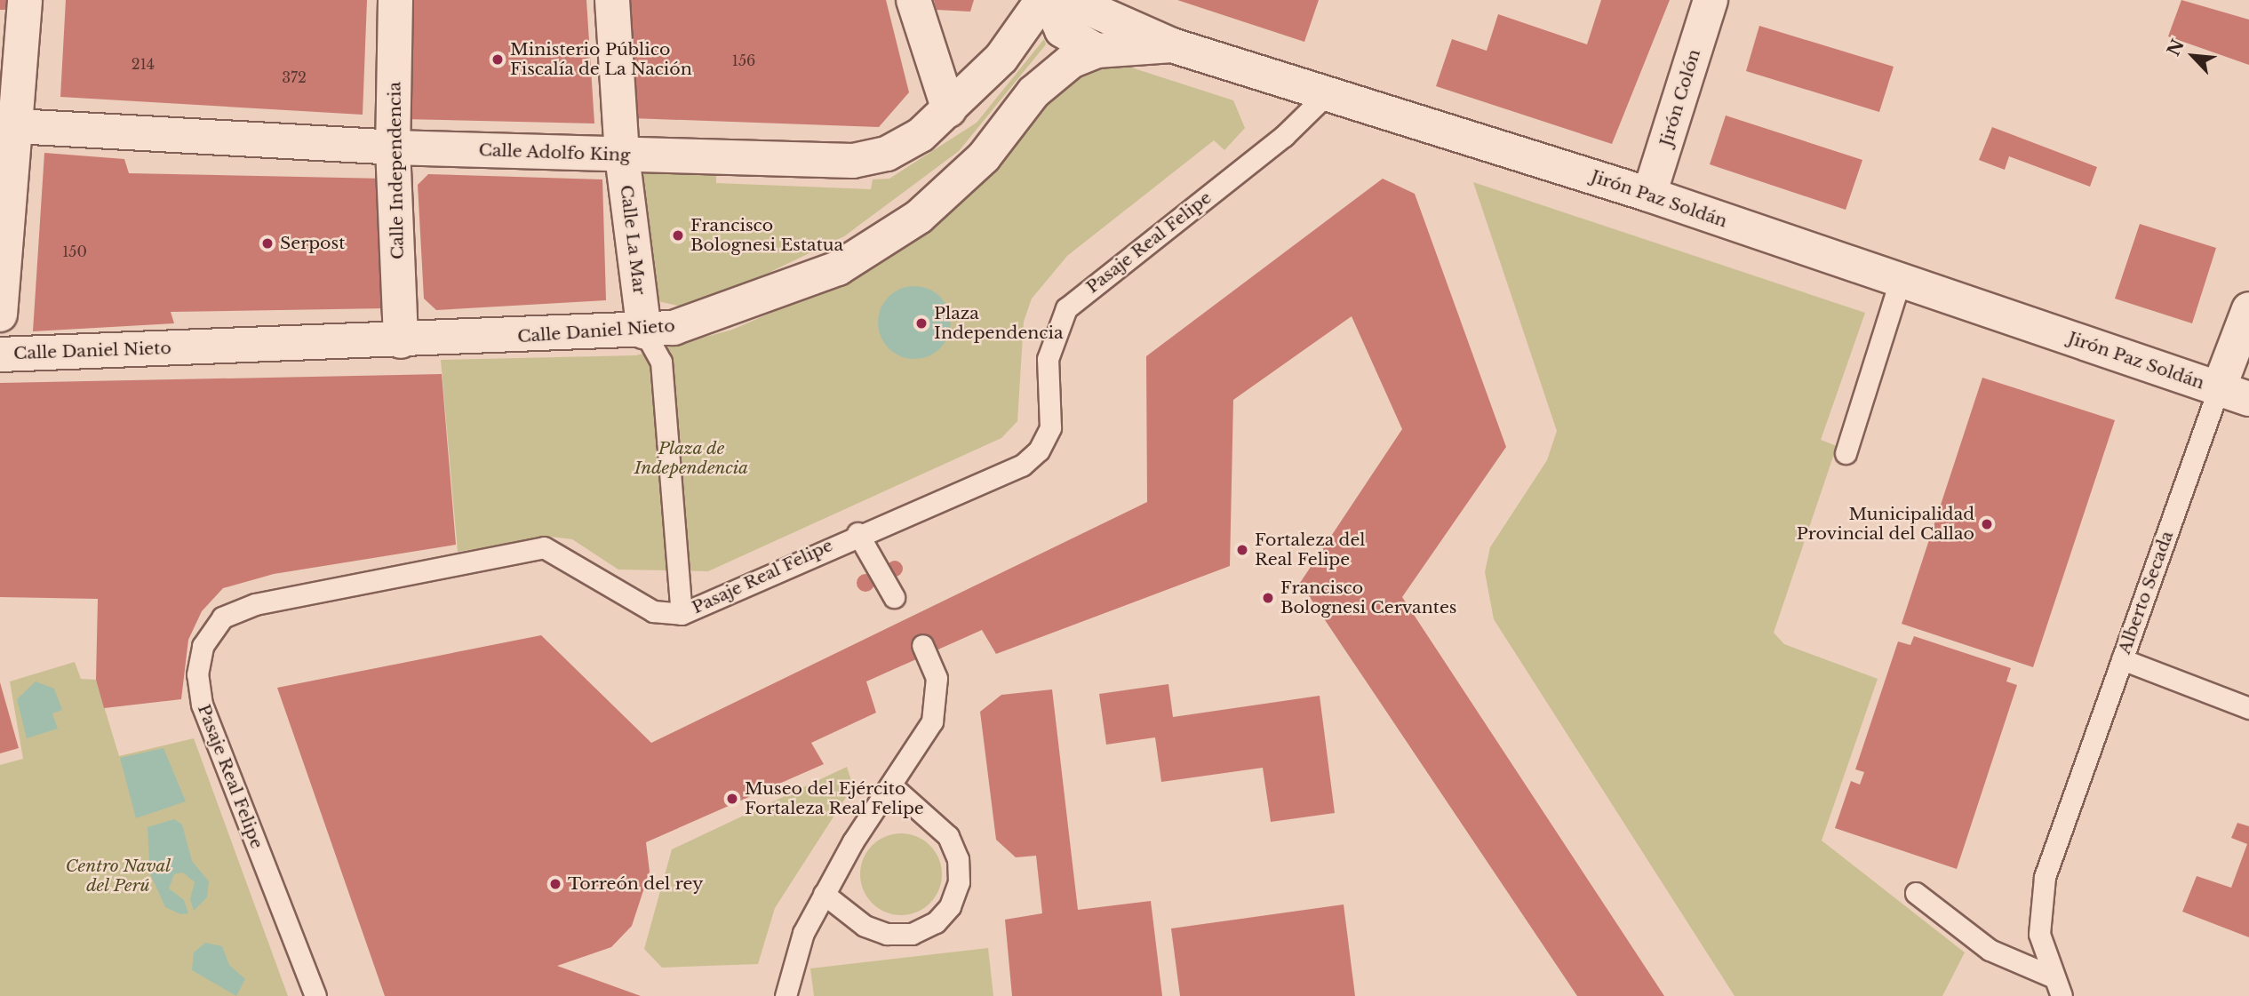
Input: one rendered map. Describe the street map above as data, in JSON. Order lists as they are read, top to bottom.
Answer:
{
  "streets": {
    "street": [
      "Jirón Colón",
      "Calle Adolfo King",
      "Calle Independencia",
      "Jirón Paz Soldán",
      "Calle La Mar",
      "Calle Daniel Nieto",
      "Alberto Secada"
    ],
    "lane": ["Pasaje Real Felipe"]
  },
  "crossings": [
    ["Jirón Colón", "Jirón Paz Soldán"],
    ["Calle Adolfo King", "Calle Independencia"],
    ["Calle Adolfo King", "Calle La Mar"],
    ["Calle Independencia", "Calle Daniel Nieto"],
    ["Jirón Paz Soldán", "Pasaje Real Felipe"],
    ["Jirón Paz Soldán", "Calle Daniel Nieto"],
    ["Jirón Paz Soldán", "Alberto Secada"],
    ["Calle La Mar", "Calle Daniel Nieto"]
  ],
  "parks": ["Plaza de Independencia", "Centro Naval del Perú"],
  "places": [
    "Ministerio Público Fiscalía de La Nación",
    "Francisco Bolognesi Estatua",
    "Serpost",
    "Plaza Independencia",
    "Municipalidad Provincial del Callao",
    "Fortaleza del Real Felipe",
    "Francisco Bolognesi Cervantes",
    "Museo del Ejército Fortaleza Real Felipe",
    "Torreón del rey"
  ],
  "house_numbers": [
    "156",
    "214",
    "372",
    "150"
  ],
  "north": "top left"
}
